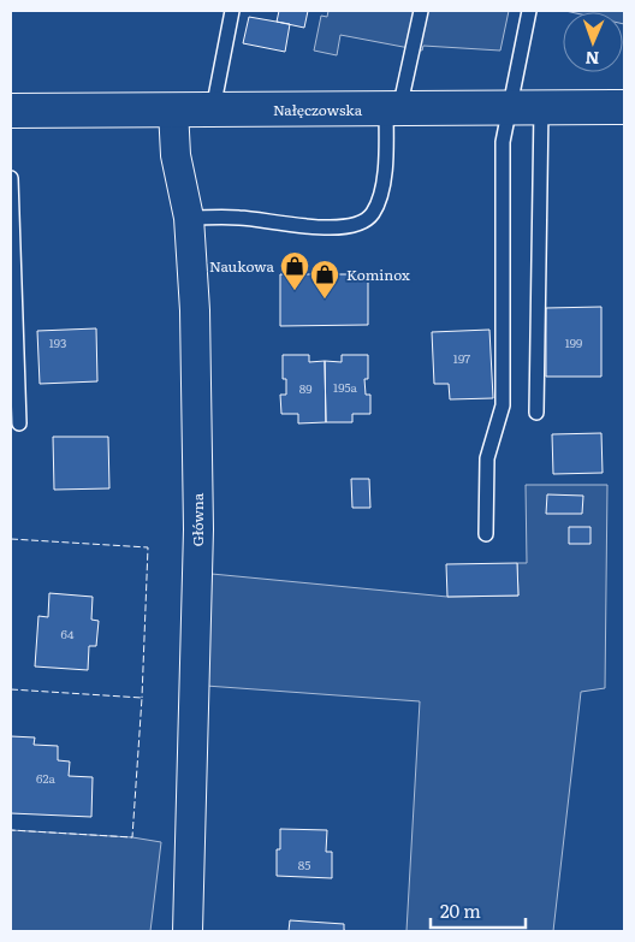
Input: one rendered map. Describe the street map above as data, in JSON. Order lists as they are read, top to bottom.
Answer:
{
  "streets": {
    "main road": ["Nałęczowska"],
    "street": ["Główna"]
  },
  "crossings": [
    ["Nałęczowska", "Główna"]
  ],
  "places": {
    "shop": ["Naukowa", "Kominox"]
  },
  "house_numbers": [
    "193",
    "199",
    "197",
    "195a",
    "89",
    "64",
    "62a",
    "85"
  ],
  "scale_bar": "20 m",
  "north": "bottom"
}
